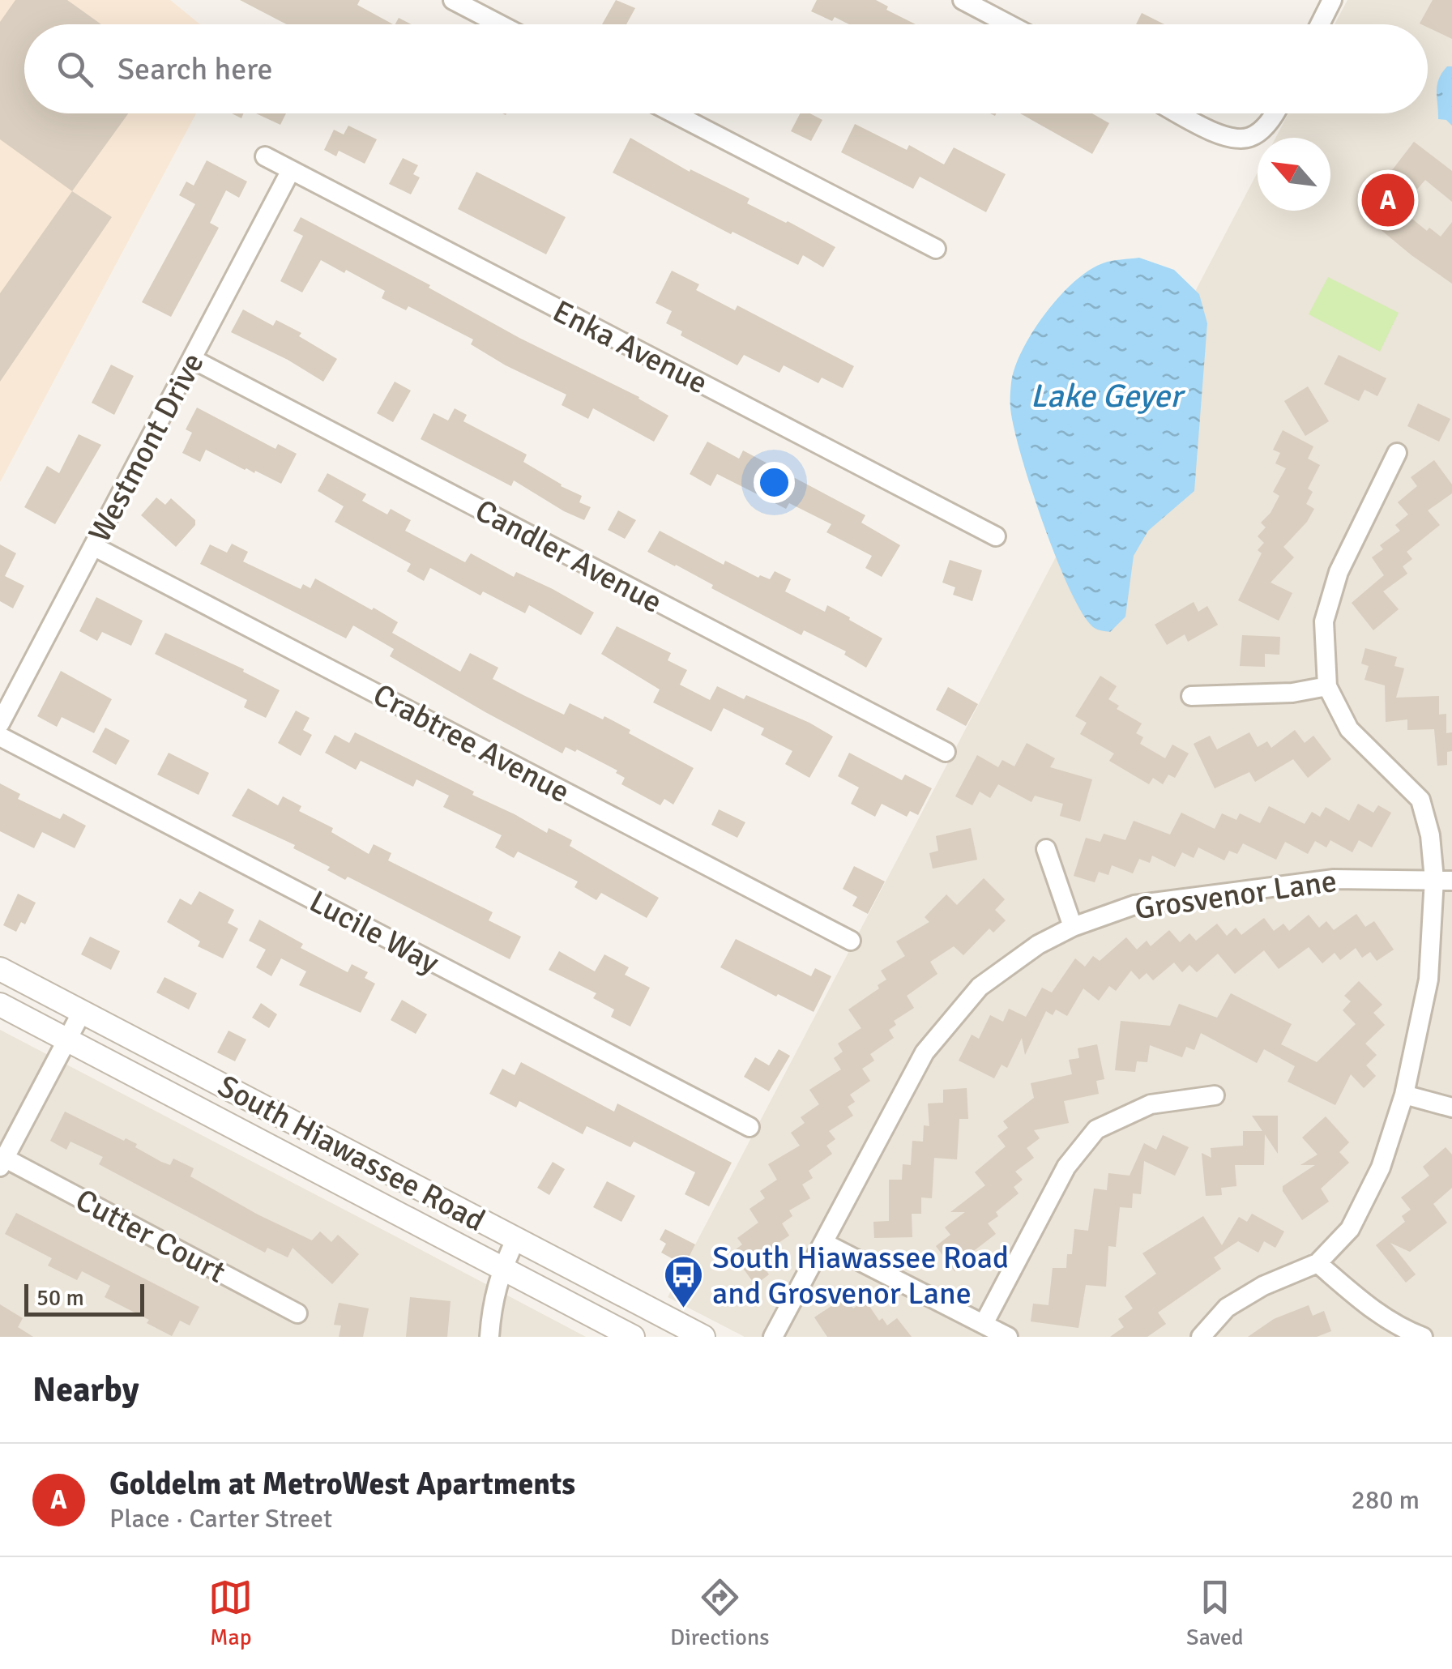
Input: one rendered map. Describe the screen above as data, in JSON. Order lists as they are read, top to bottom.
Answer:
{
  "streets": {
    "street": [
      "Enka Avenue",
      "Westmont Drive",
      "Candler Avenue",
      "Crabtree Avenue",
      "Grosvenor Lane",
      "Lucile Way",
      "South Hiawassee Road",
      "Cutter Court"
    ]
  },
  "crossings": [
    ["Enka Avenue", "Westmont Drive"],
    ["Westmont Drive", "Candler Avenue"],
    ["Westmont Drive", "Crabtree Avenue"]
  ],
  "water": ["Lake Geyer"],
  "places": {
    "bus stop": ["South Hiawassee Road and Grosvenor Lane"]
  },
  "scale_bar": "50 m",
  "north": "top left",
  "page": {
    "search": "Search here",
    "pins": "A",
    "scale": "50 m",
    "heading": "Nearby",
    "list": [
      {
        "mark": "A",
        "name": "Goldelm at MetroWest Apartments",
        "note": "Place · Carter Street",
        "value": "280 m"
      }
    ],
    "nav": ["Map", "Directions", "Saved"]
  }
}
